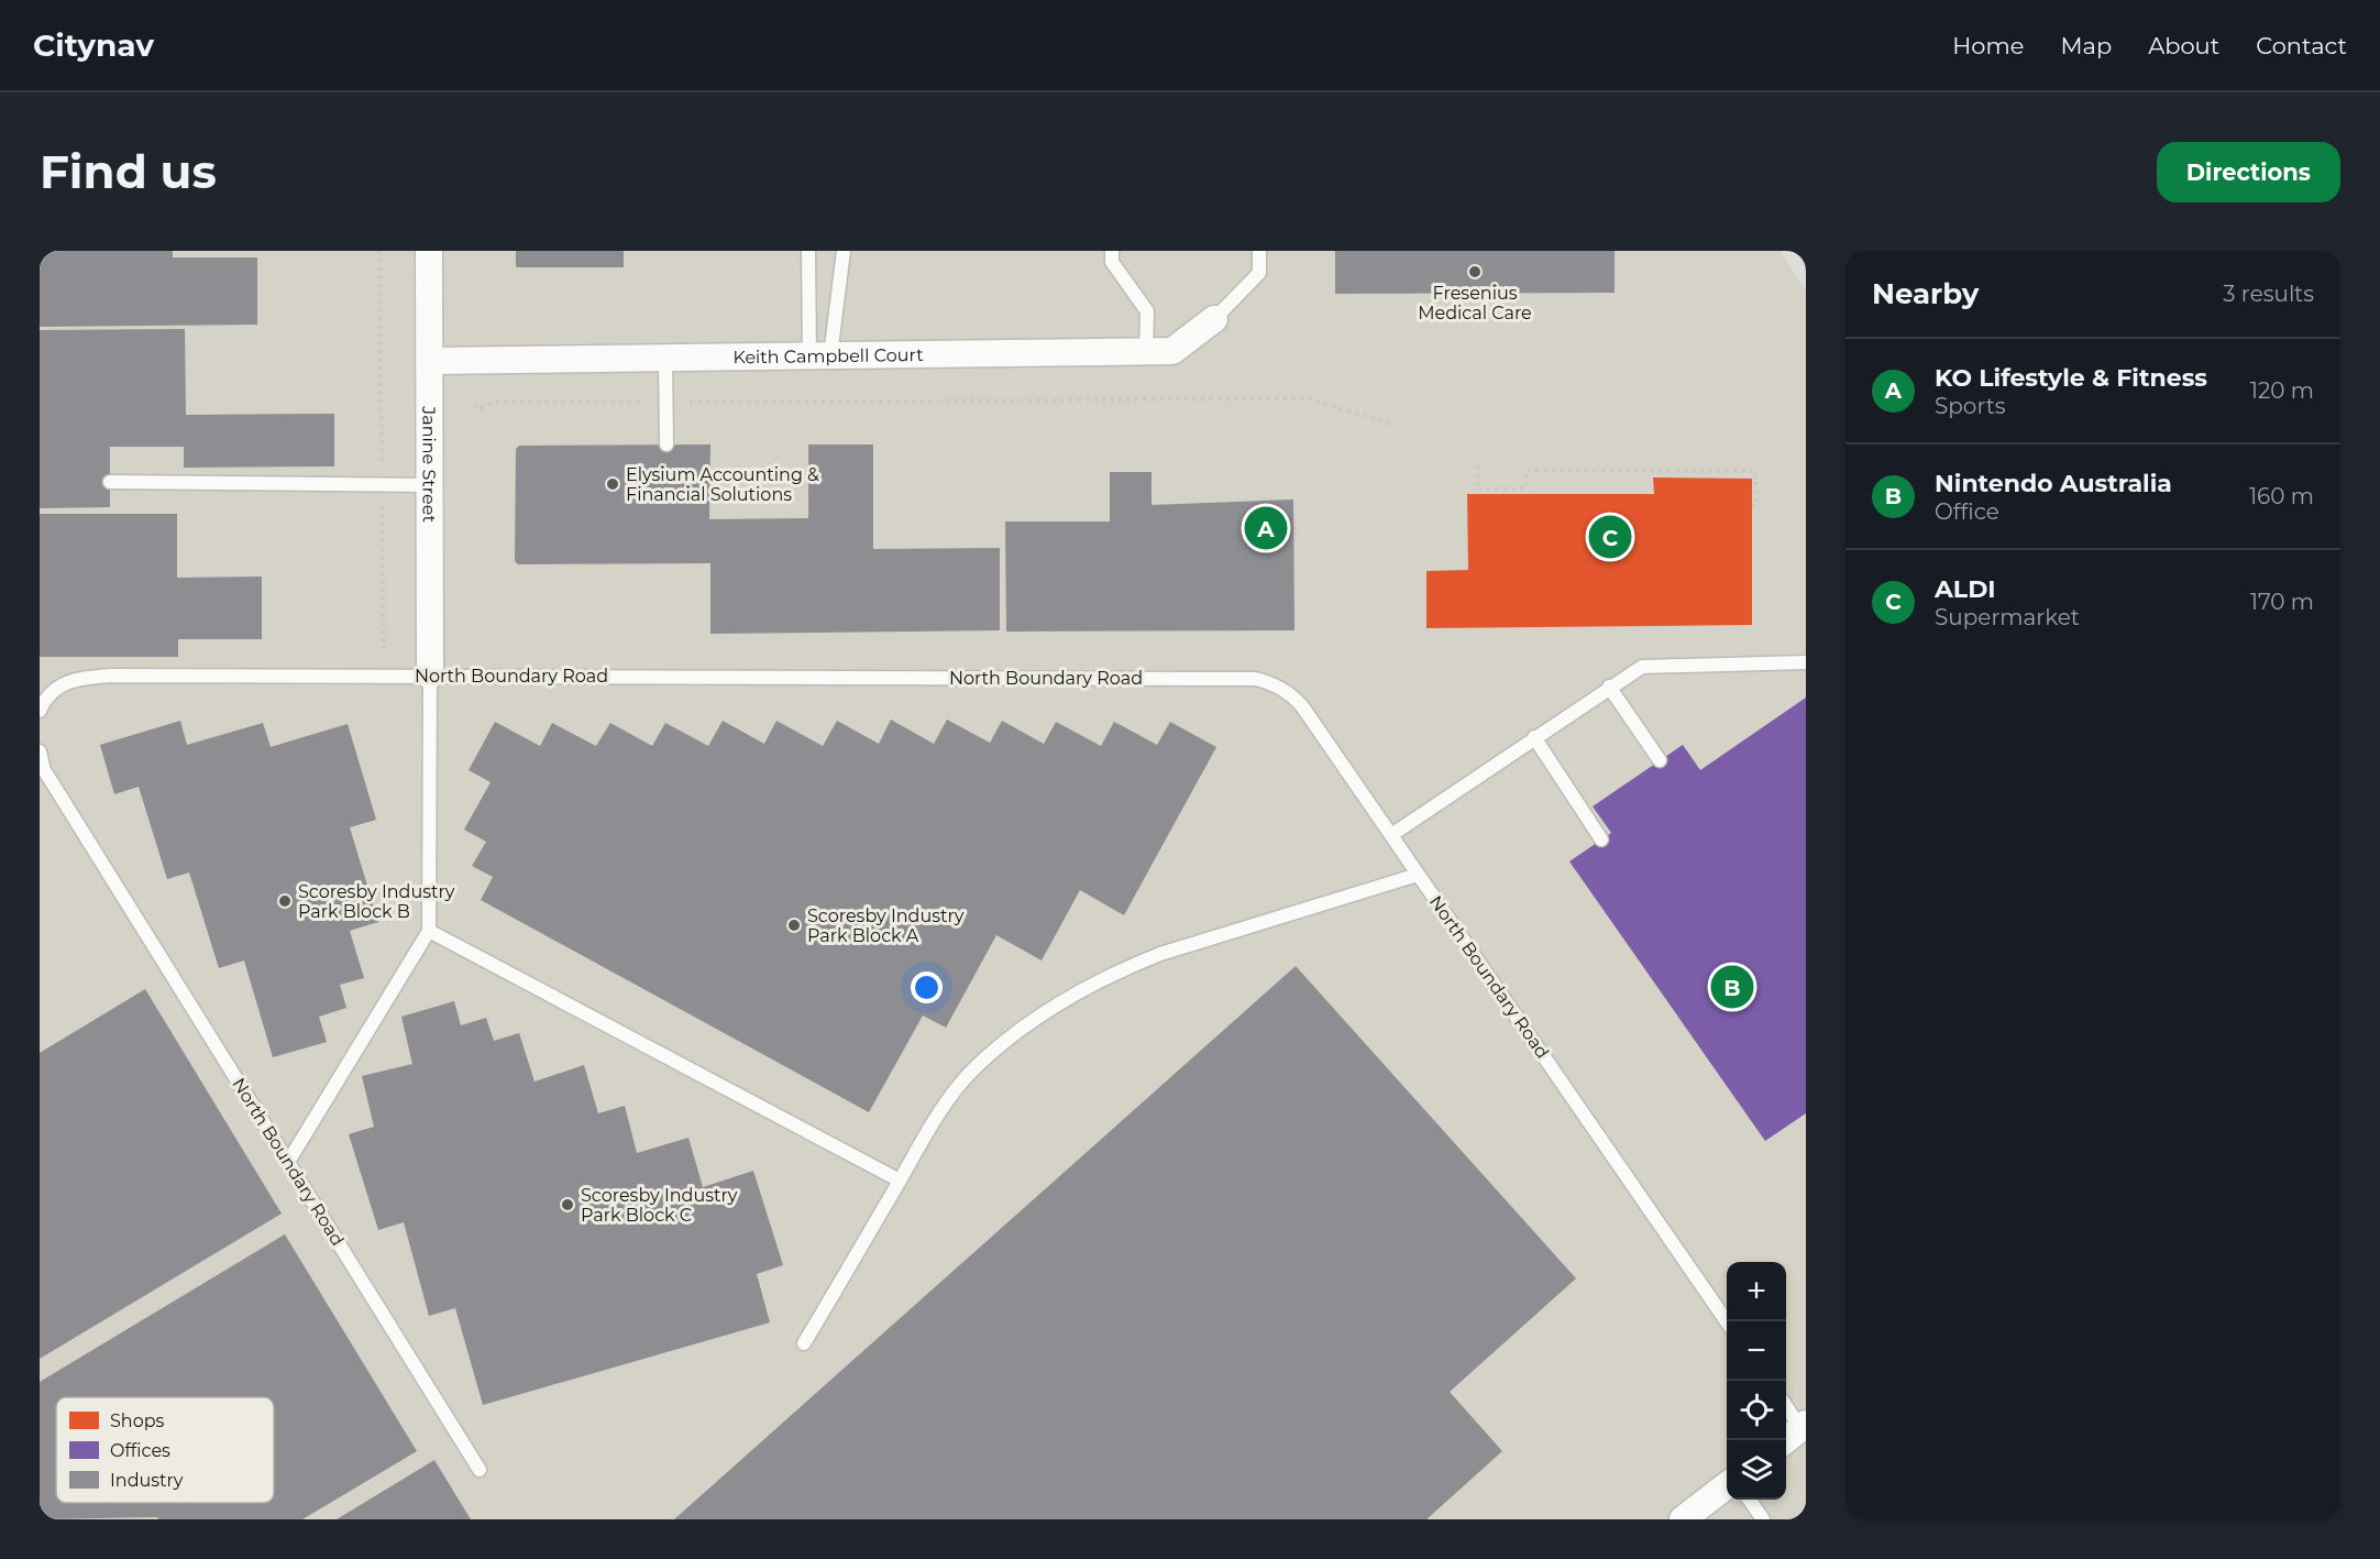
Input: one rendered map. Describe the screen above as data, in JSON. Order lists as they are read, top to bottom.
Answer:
{
  "streets": {
    "street": ["Keith Campbell Court", "Janine Street"],
    "lane": ["North Boundary Road"]
  },
  "crossings": [
    ["Keith Campbell Court", "Janine Street"],
    ["Janine Street", "North Boundary Road"]
  ],
  "places": [
    "Fresenius Medical Care",
    "Elysium Accounting & Financial Solutions",
    "Scoresby Industry Park Block B",
    "Scoresby Industry Park Block A",
    "Scoresby Industry Park Block C"
  ],
  "legend": ["Shops", "Offices", "Industry"],
  "page": {
    "header": "Citynav",
    "nav": [
      "Home",
      "Map",
      "About",
      "Contact"
    ],
    "buttons": "Directions",
    "title": "Find us",
    "heading": ["Nearby", "3 results"],
    "list": [
      {
        "mark": "A",
        "name": "KO Lifestyle & Fitness",
        "note": "Sports",
        "value": "120 m"
      },
      {
        "mark": "B",
        "name": "Nintendo Australia",
        "note": "Office",
        "value": "160 m"
      },
      {
        "mark": "C",
        "name": "ALDI",
        "note": "Supermarket",
        "value": "170 m"
      }
    ],
    "pins": ["A", "C", "B"],
    "map_buttons": ["+", "−"]
  }
}
